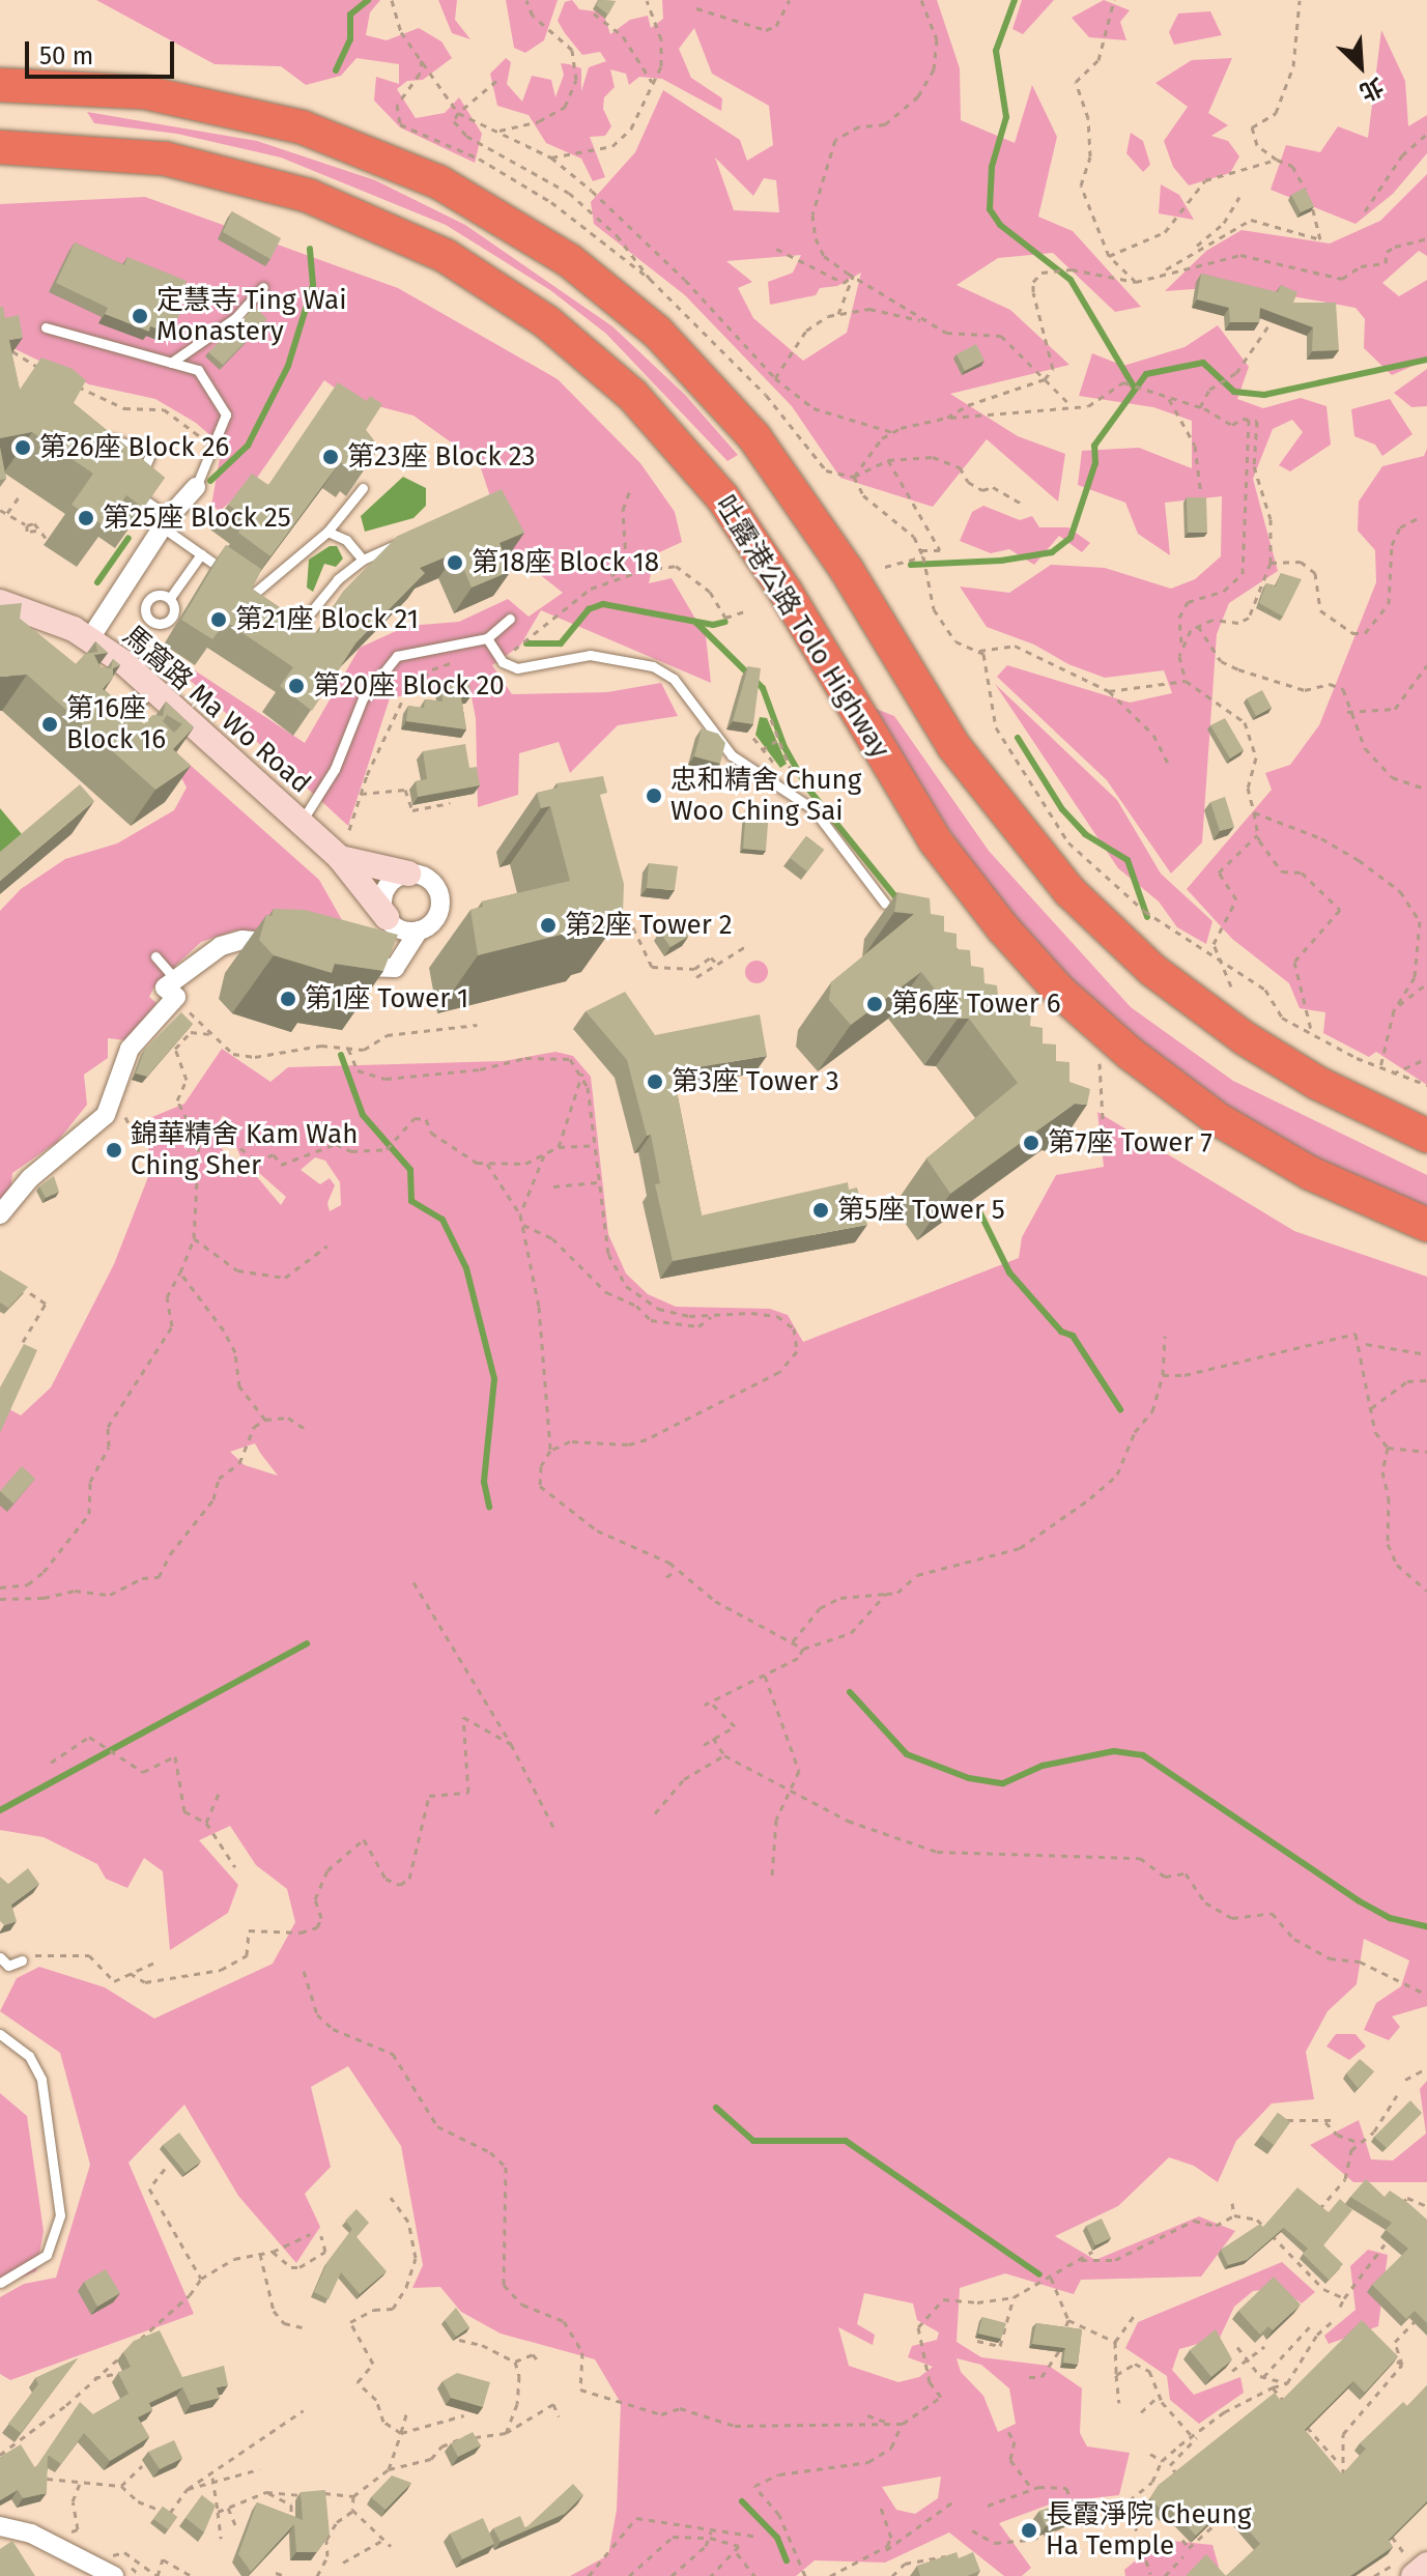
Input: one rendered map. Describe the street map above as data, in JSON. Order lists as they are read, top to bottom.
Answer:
{
  "streets": {
    "highway": ["吐露港公路 Tolo Highway"],
    "street": ["馬窩路 Ma Wo Road"]
  },
  "places": [
    "定慧寺 Ting Wai Monastery",
    "第26座 Block 26",
    "第23座 Block 23",
    "第25座 Block 25",
    "第18座 Block 18",
    "第21座 Block 21",
    "第20座 Block 20",
    "第16座 Block 16",
    "忠和精舍 Chung Woo Ching Sai",
    "第2座 Tower 2",
    "第1座 Tower 1",
    "第6座 Tower 6",
    "第3座 Tower 3",
    "第7座 Tower 7",
    "錦華精舍 Kam Wah Ching Sher",
    "第5座 Tower 5",
    "長霞淨院 Cheung Ha Temple"
  ],
  "scale_bar": "50 m",
  "north": "bottom right"
}
